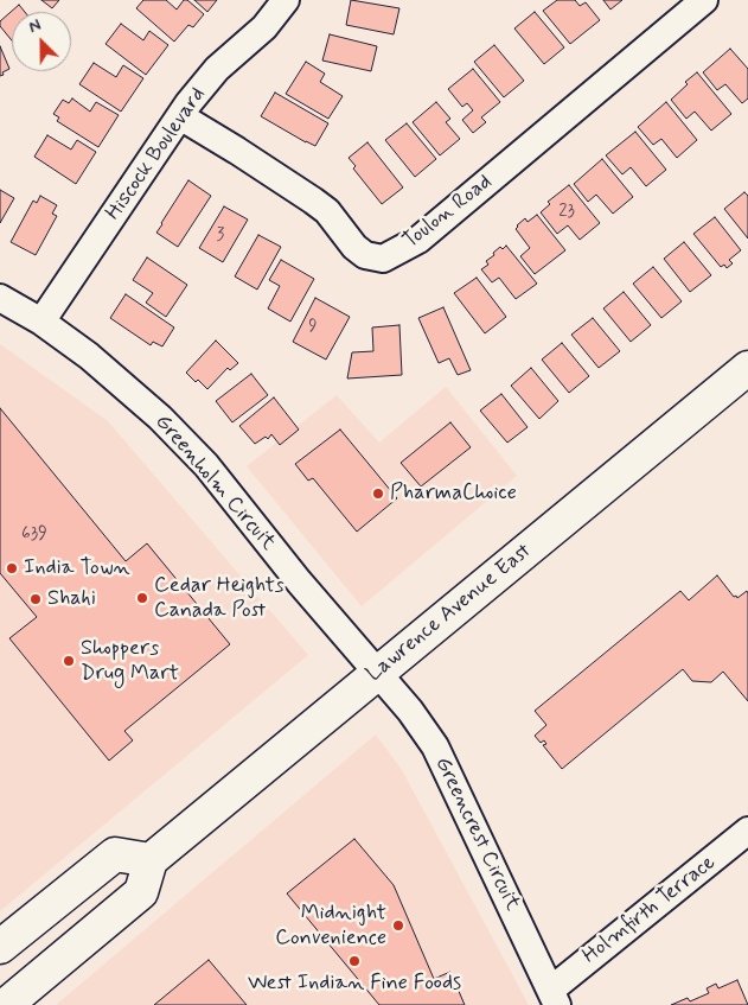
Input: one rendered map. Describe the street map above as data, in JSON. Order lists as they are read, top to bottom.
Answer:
{
  "streets": {
    "main road": ["Lawrence Avenue East"],
    "street": [
      "Hiscock Boulevard",
      "Toulon Road",
      "Greenholm Circuit",
      "Greencrest Circuit",
      "Holmfirth Terrace"
    ]
  },
  "crossings": [
    ["Hiscock Boulevard", "Toulon Road"],
    ["Hiscock Boulevard", "Greenholm Circuit"],
    ["Greenholm Circuit", "Lawrence Avenue East"],
    ["Greenholm Circuit", "Greencrest Circuit"],
    ["Lawrence Avenue East", "Greencrest Circuit"],
    ["Greencrest Circuit", "Holmfirth Terrace"]
  ],
  "places": [
    "PharmaChoice",
    "India Town",
    "Cedar Heights Canada Post",
    "Shahi",
    "Shoppers Drug Mart",
    "Midnight Convenience",
    "West Indian Fine Foods"
  ],
  "house_numbers": [
    "23",
    "3",
    "9",
    "639"
  ],
  "north": "top left"
}
